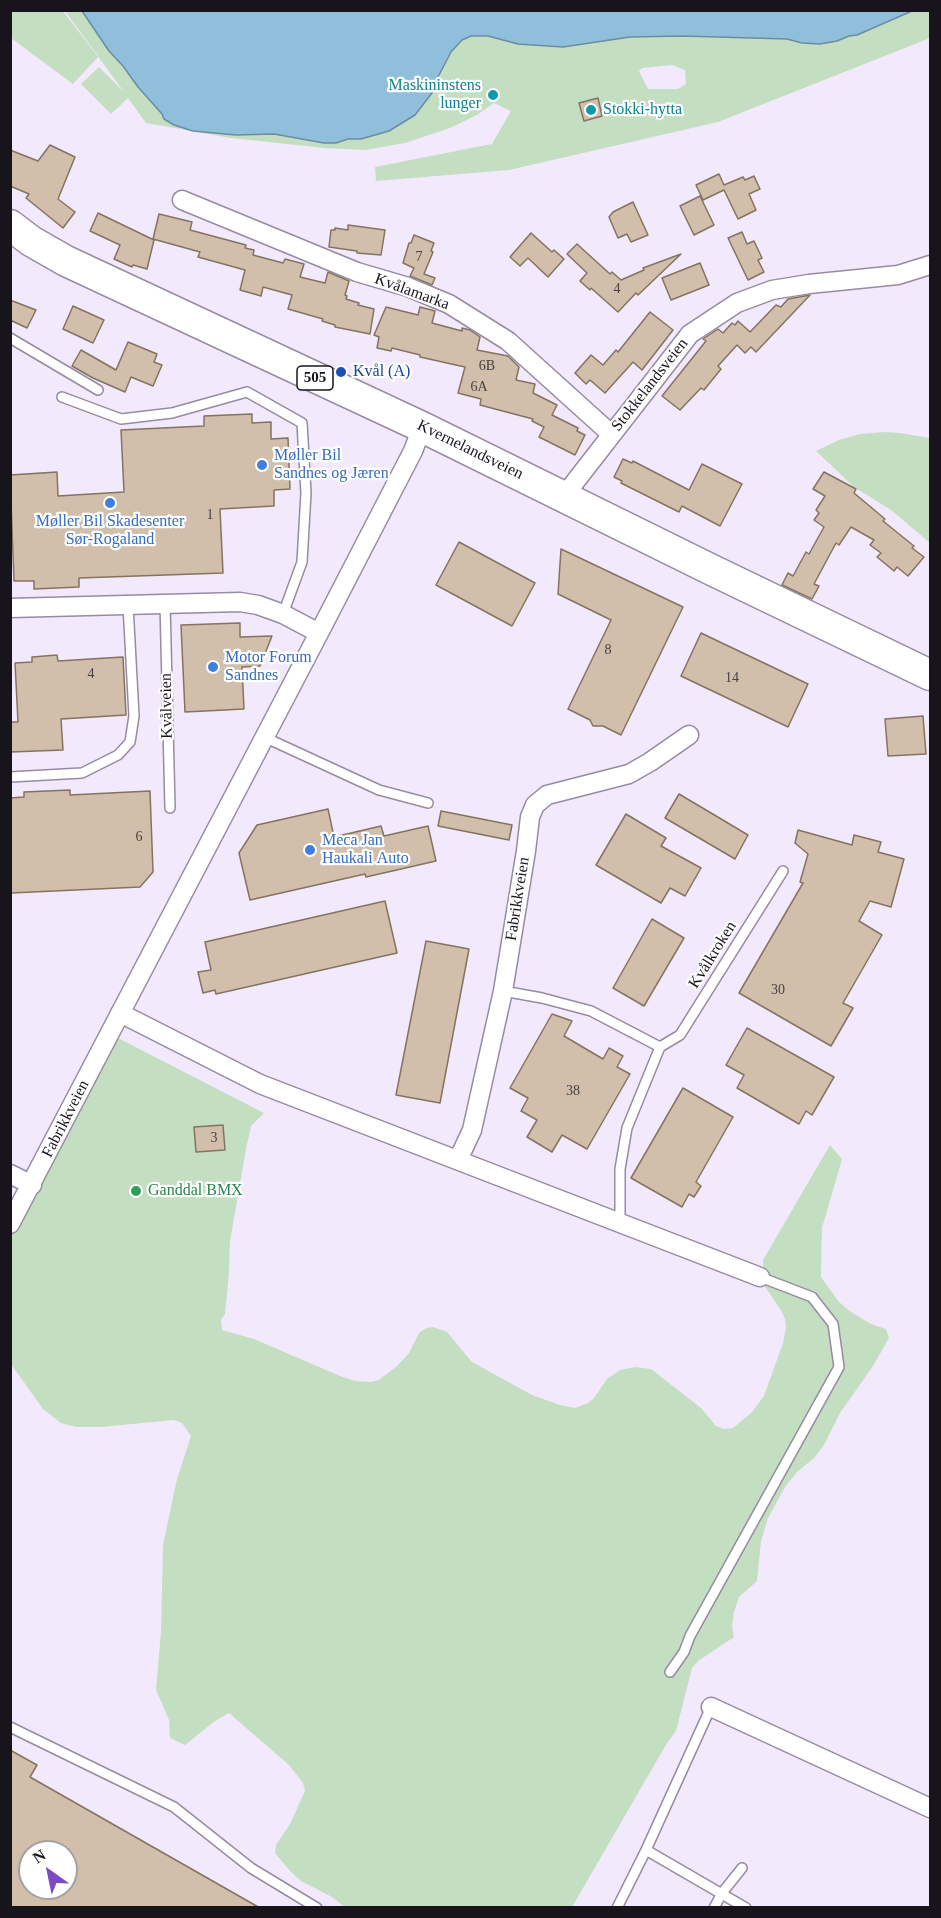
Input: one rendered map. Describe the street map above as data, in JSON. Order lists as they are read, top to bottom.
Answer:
{
  "streets": {
    "main road": ["505", "Kvernelandsveien"],
    "street": ["Kvålamarka", "Stokkelandsveien", "Fabrikkveien"],
    "lane": ["Kvålveien", "Kvålkroken"]
  },
  "crossings": [
    ["Kvålamarka", "Stokkelandsveien"],
    ["Stokkelandsveien", "Kvernelandsveien"],
    ["Kvernelandsveien", "Fabrikkveien"]
  ],
  "places": [
    "Maskininstens lunger",
    "Stokki-hytta",
    "Kvål (A)",
    "Møller Bil Sandnes og Jæren",
    "Møller Bil Skadesenter Sør-Rogaland",
    "Motor Forum Sandnes",
    "Meca Jan Haukali Auto",
    "Ganddal BMX"
  ],
  "house_numbers": [
    "7",
    "4",
    "6B",
    "6A",
    "1",
    "8",
    "4",
    "14",
    "6",
    "30",
    "38",
    "3"
  ],
  "north": "top left"
}
